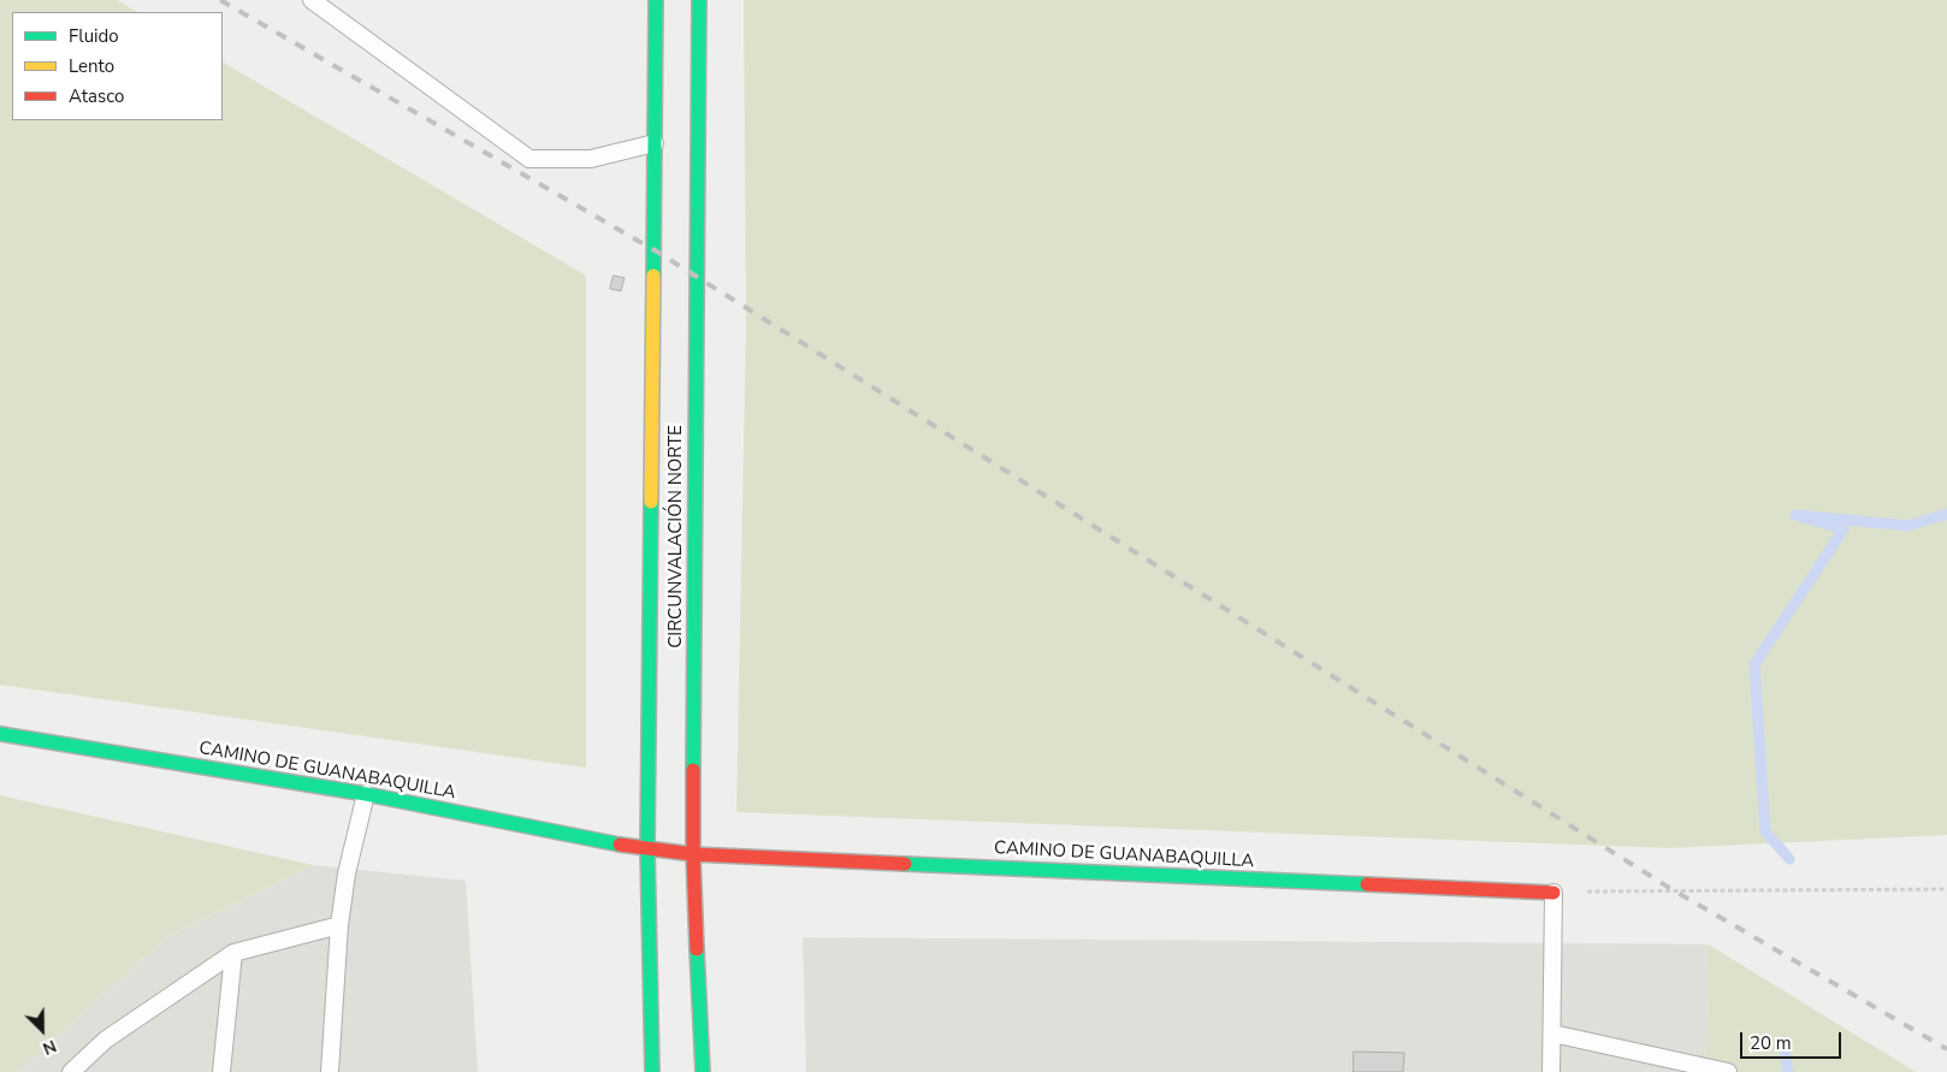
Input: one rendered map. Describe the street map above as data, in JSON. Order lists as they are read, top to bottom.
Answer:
{
  "streets": {
    "main road": ["CIRCUNVALACIÓN NORTE", "CAMINO DE GUANABAQUILLA"]
  },
  "crossings": [
    ["CIRCUNVALACIÓN NORTE", "CAMINO DE GUANABAQUILLA"]
  ],
  "legend": ["Fluido", "Lento", "Atasco"],
  "scale_bar": "20 m",
  "north": "bottom right"
}
